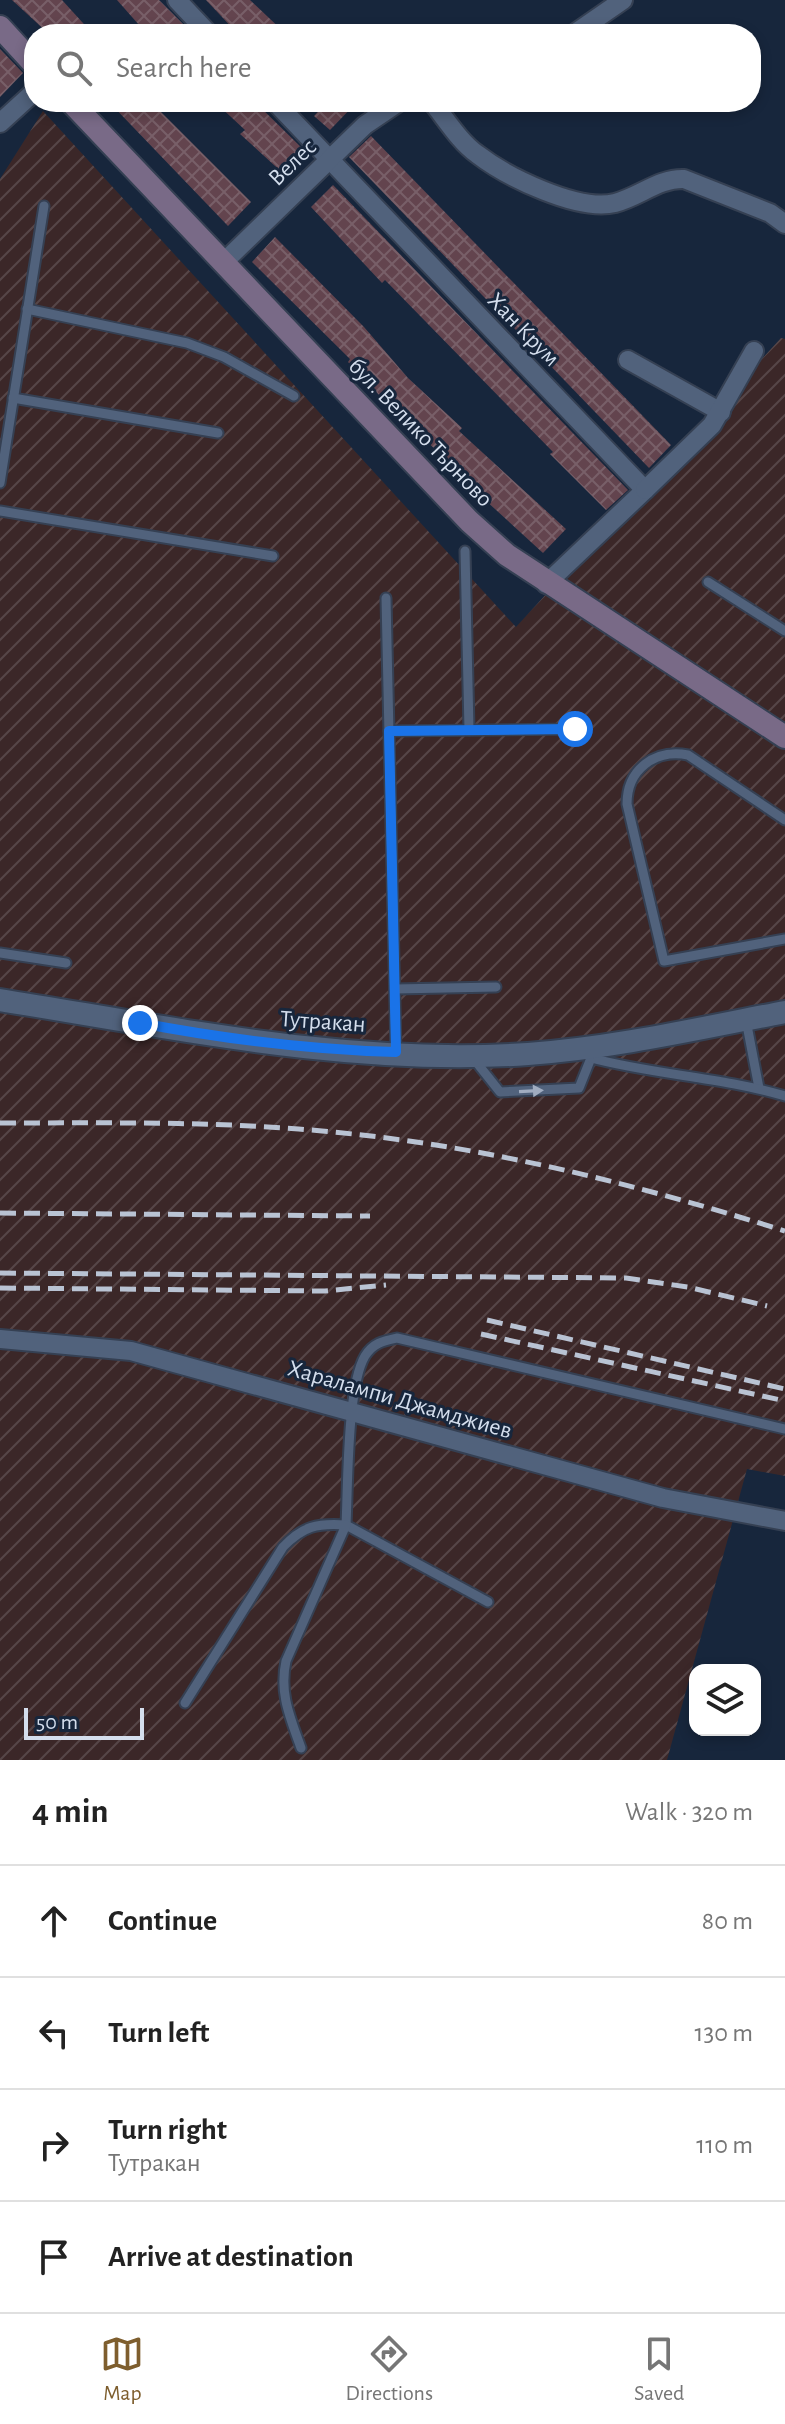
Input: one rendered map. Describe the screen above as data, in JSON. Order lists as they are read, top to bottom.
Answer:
{
  "streets": {
    "main road": ["бул. Велико Търново"],
    "street": [
      "Велес",
      "Хан Крум",
      "Тутракан",
      "Харалампи Джамджиев"
    ]
  },
  "crossings": [
    ["Велес", "Хан Крум"],
    ["Велес", "бул. Велико Търново"]
  ],
  "scale_bar": "50 m",
  "page": {
    "search": "Search here",
    "scale": "50 m",
    "heading": ["4 min", "Walk · 320 m"],
    "list": [
      ["Continue", "80 m"],
      ["Turn left", "130 m"],
      ["Turn right", "Тутракан", "110 m"],
      "Arrive at destination"
    ],
    "nav": ["Map", "Directions", "Saved"]
  }
}
